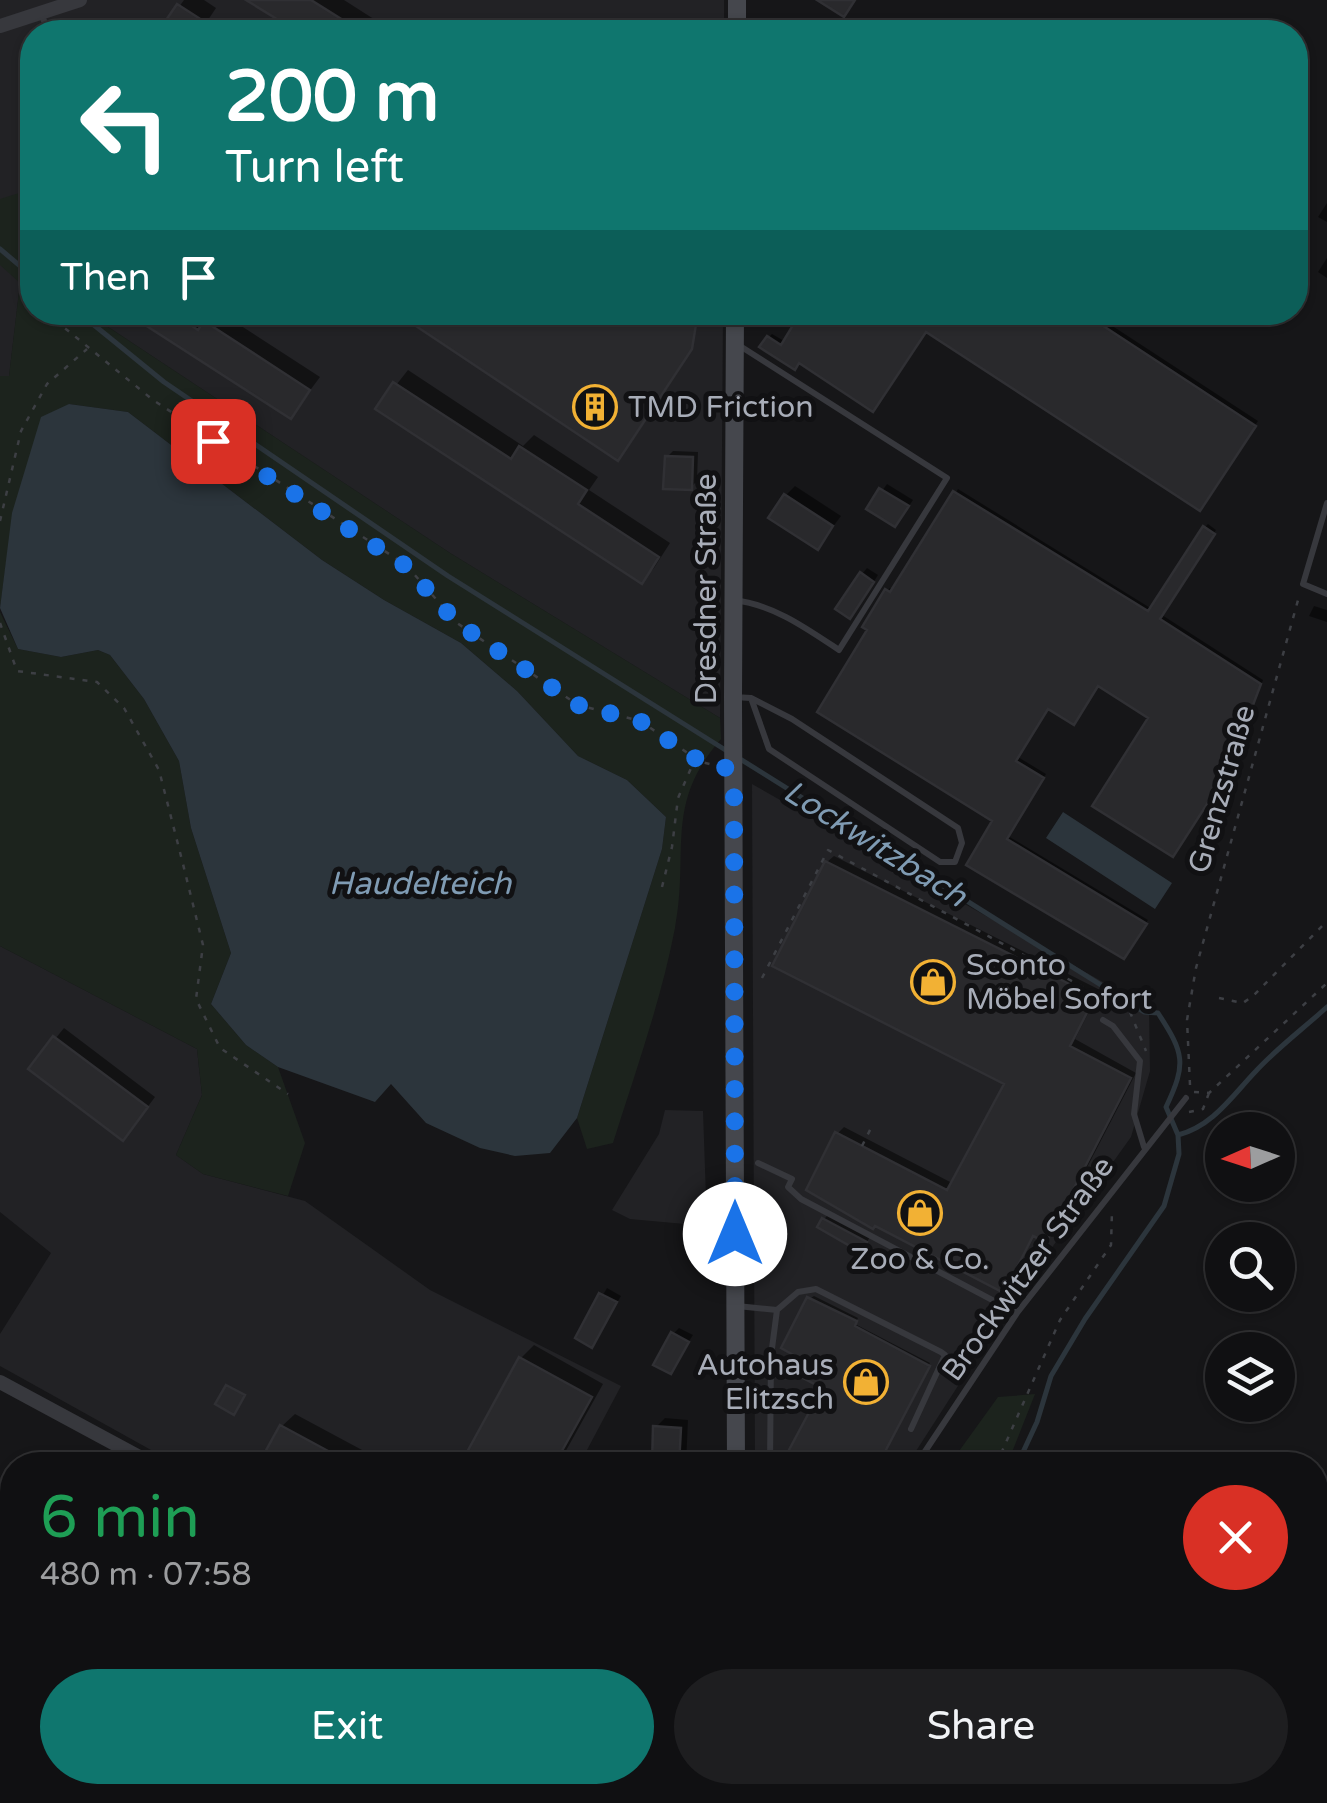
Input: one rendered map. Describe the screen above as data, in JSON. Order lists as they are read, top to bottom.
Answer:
{
  "streets": {
    "main road": ["Dresdner Straße"],
    "lane": ["Brockwitzer Straße"],
    "path": ["Grenzstraße"]
  },
  "crossings": [
    ["Grenzstraße", "Brockwitzer Straße"]
  ],
  "water": ["Lockwitzbach", "Haudelteich"],
  "places": {
    "building": ["TMD Friction"],
    "shop": ["Sconto Möbel Sofort", "Zoo & Co.", "Autohaus Elitzsch"]
  },
  "north": "left",
  "page": {
    "turn": ["200 m", "Turn left"],
    "then": "Then",
    "heading": ["6 min", "480 m · 07:58"],
    "buttons": ["Exit", "Share"]
  }
}
